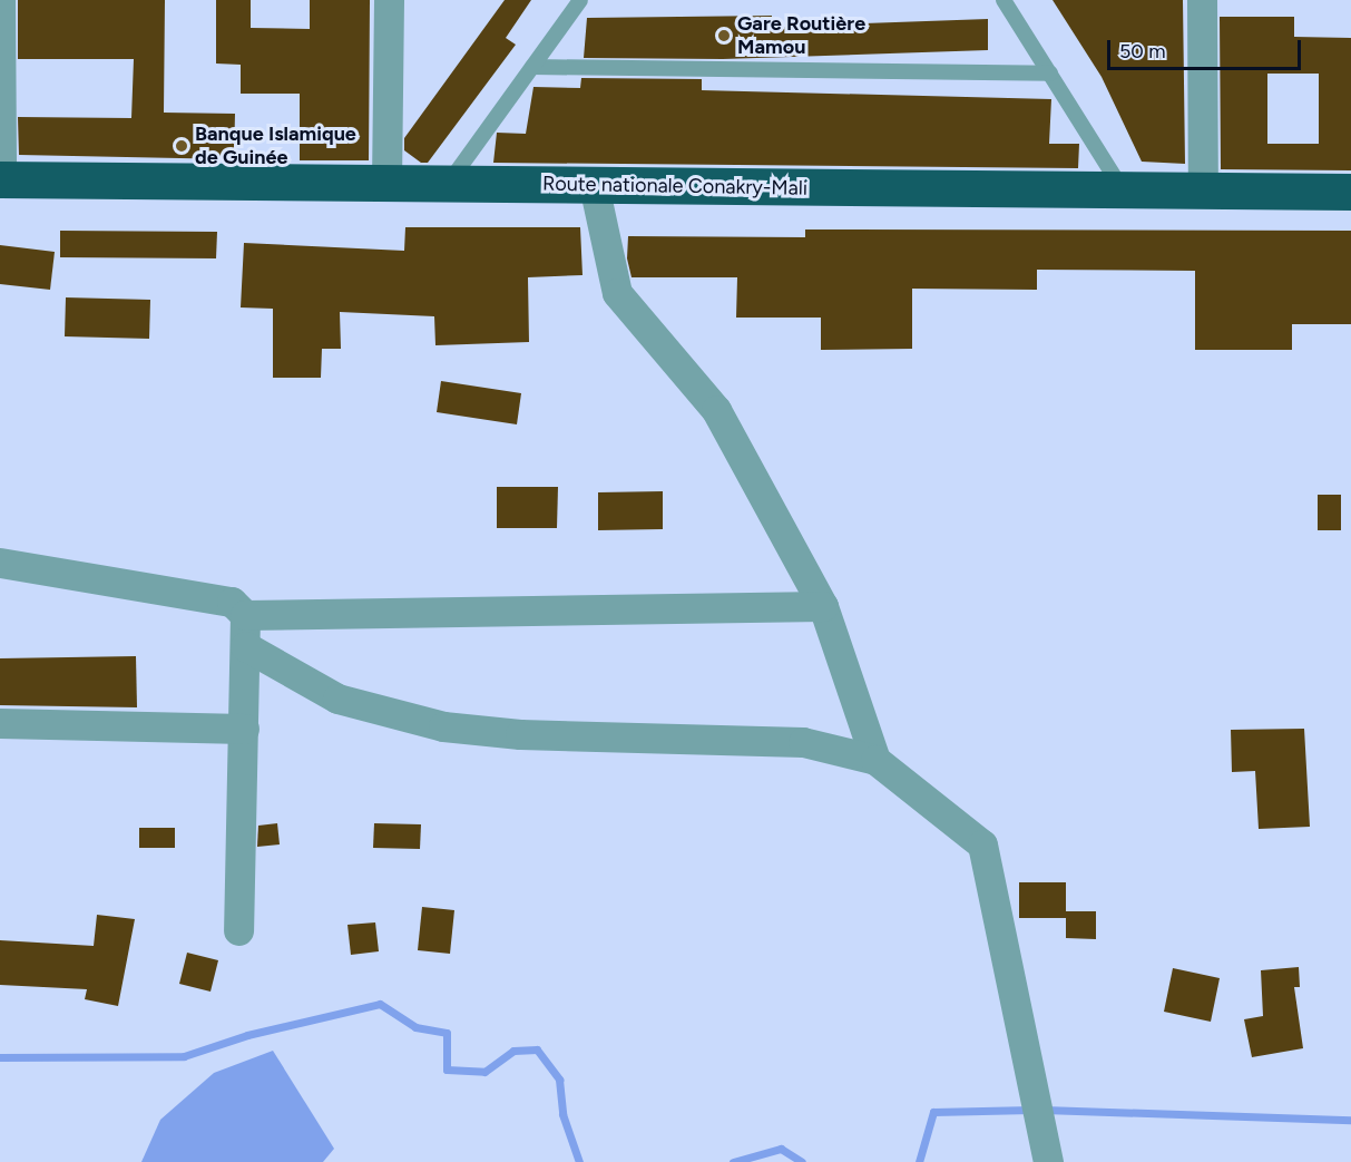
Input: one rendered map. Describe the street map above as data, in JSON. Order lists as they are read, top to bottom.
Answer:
{
  "streets": {
    "highway": ["Route nationale Conakry-Mali"]
  },
  "places": ["Gare Routière Mamou", "Banque Islamique de Guinée"],
  "scale_bar": "50 m"
}
